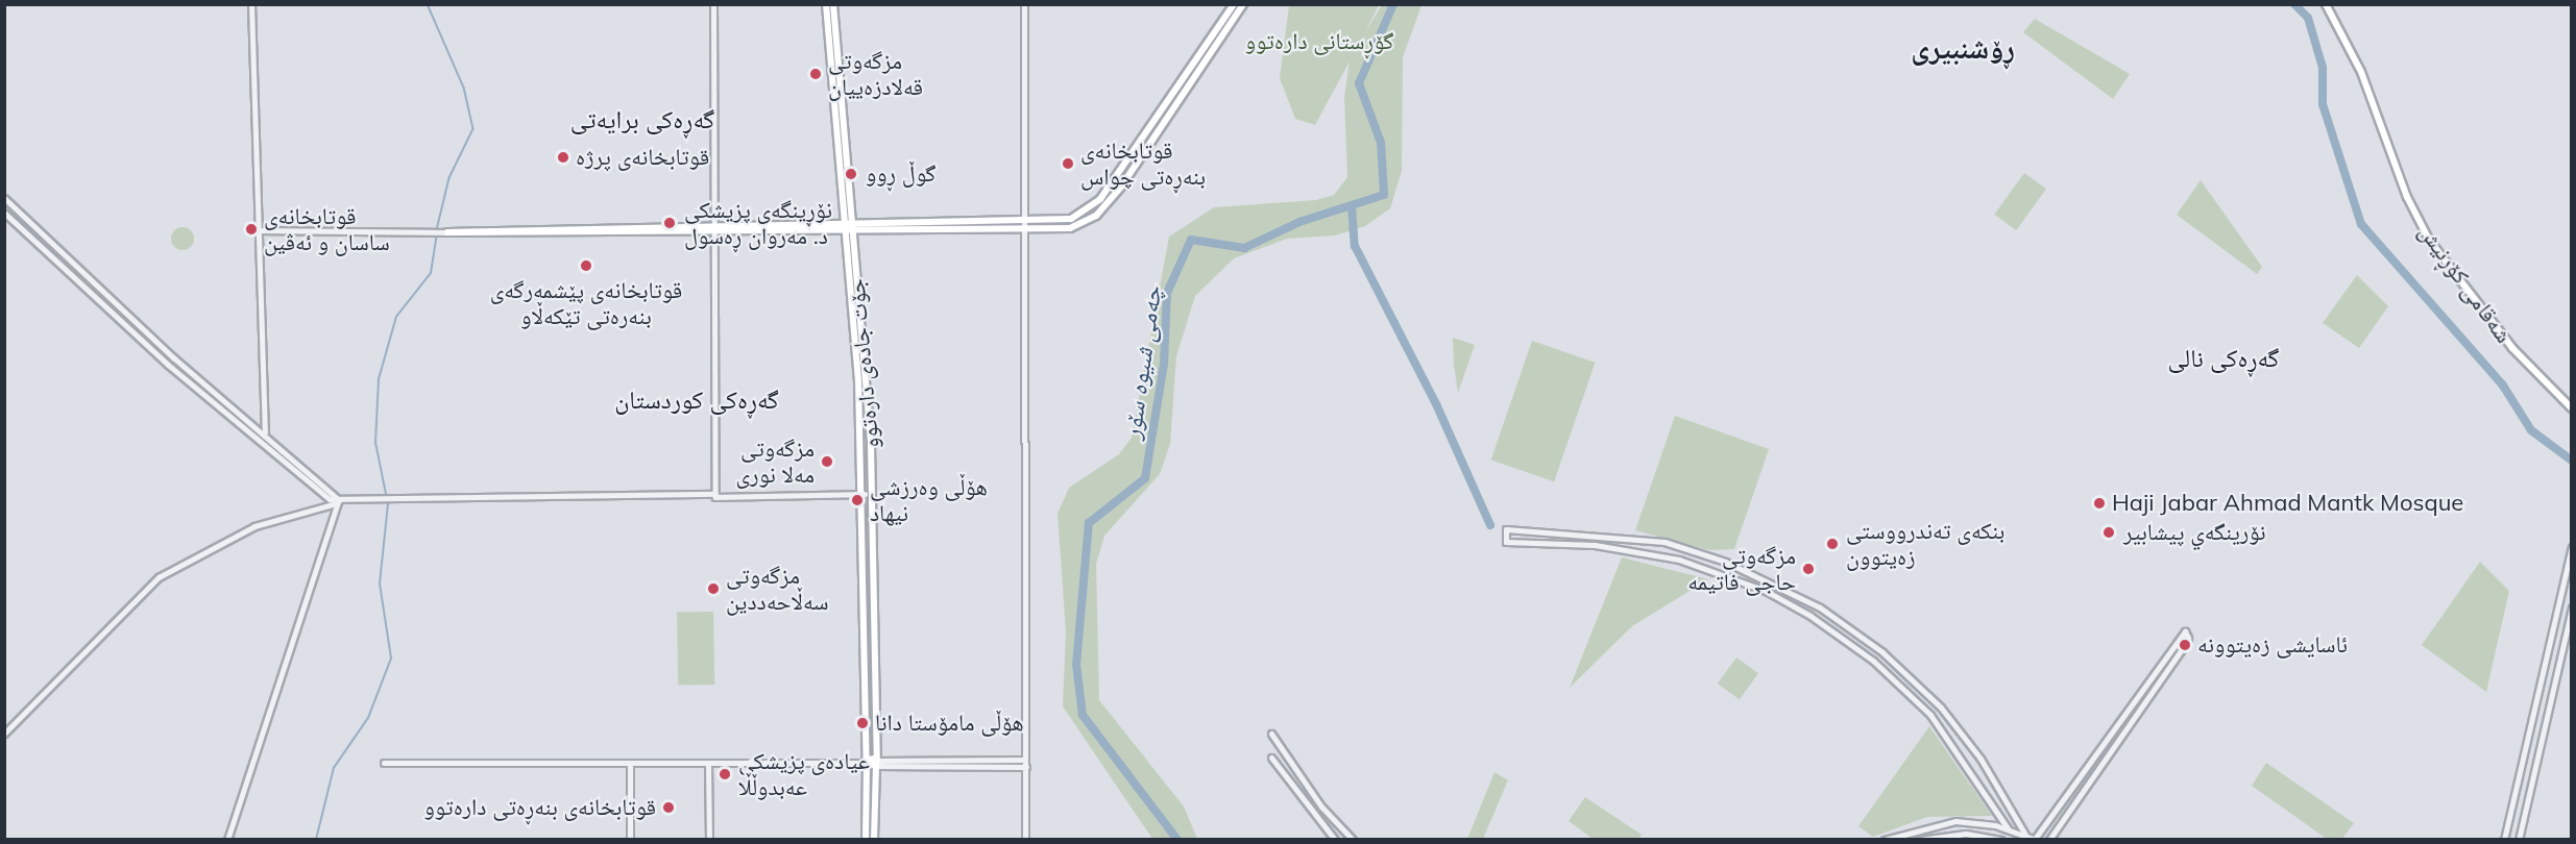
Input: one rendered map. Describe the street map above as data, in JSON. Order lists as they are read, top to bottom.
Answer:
{
  "streets": {
    "main road": ["شەقامی کۆڕنیش", "جۆت جادەی دارەتوو"]
  },
  "districts": [
    "ڕۆشنبیری",
    "گەڕەکی برایەتی",
    "گەڕەکی نالی",
    "گەڕەکی کوردستان"
  ],
  "water": ["چەمی شیوە سۆر"],
  "parks": ["گۆڕستانی دارەتوو"],
  "places": [
    "مزگەوتی قەلادزەییان",
    "قوتابخانەی پرژە",
    "قوتابخانەی بنەڕەتی چواس",
    "گوڵ ڕوو",
    "نۆڕینگەی پزیشکی د. مەروان ڕەسول",
    "قوتابخانەی ساسان و ئەڤین",
    "قوتابخانەی پێشمەرگەی بنەرەتی تێکەڵاو",
    "مزگەوتی مەلا نوری",
    "هۆڵی وەرزشی نیهاد",
    "Haji Jabar Ahmad Mantk Mosque",
    "نۆرينگەي پيشابير",
    "بنکەی تەندرووستی زەیتوون",
    "مزگەوتی حاجی فاتیمە",
    "مزگەوتی سەڵاحەددین",
    "ئاسایشی زەیتوونە",
    "هۆڵی مامۆستا دانا",
    "عیادەی پزیشکی عەبدوڵڵا",
    "قوتابخانەی بنەڕەتی دارەتوو"
  ]
}
